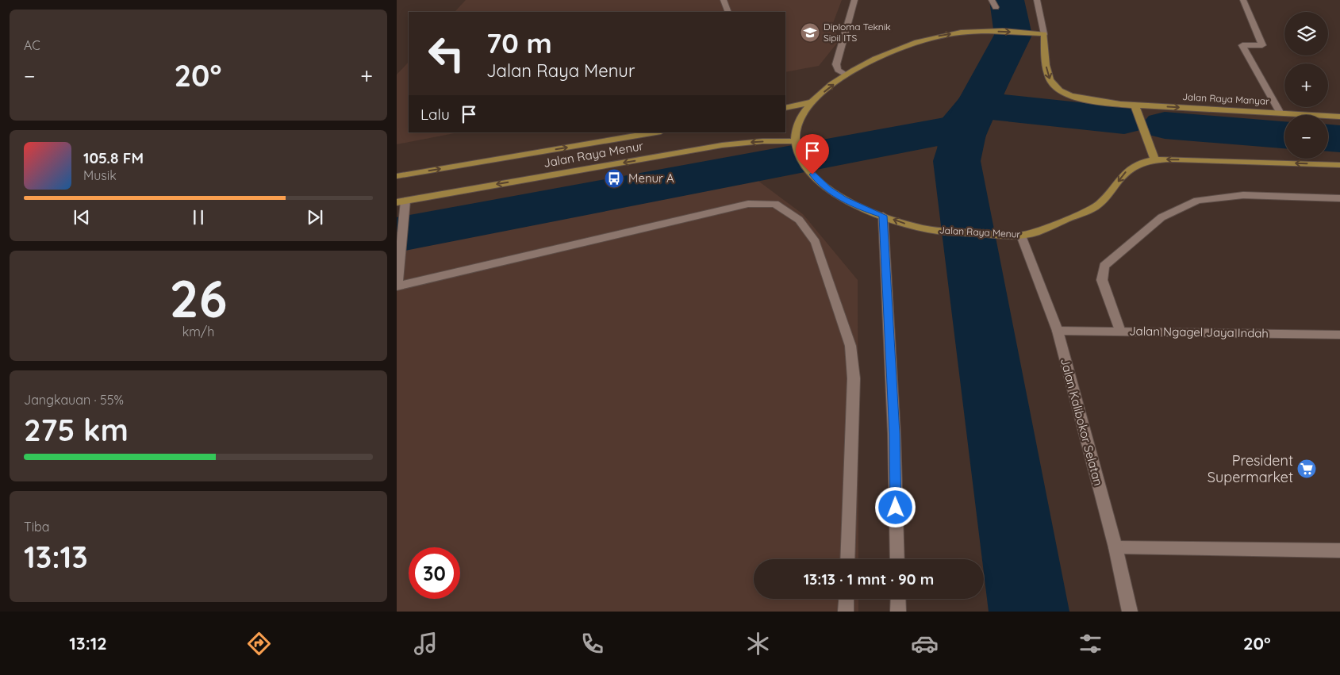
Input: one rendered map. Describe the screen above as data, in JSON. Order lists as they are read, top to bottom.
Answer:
{
  "streets": {
    "main road": ["Jalan Raya Manyar", "Jalan Raya Menur"],
    "street": ["Jalan Ngagel Jaya Indah", "Jalan Kalibokor Selatan"]
  },
  "crossings": [
    ["Jalan Raya Menur", "Jalan Kalibokor Selatan"],
    ["Jalan Ngagel Jaya Indah", "Jalan Kalibokor Selatan"]
  ],
  "places": {
    "school or university": ["Diploma Teknik Sipil ITS"],
    "bus stop": ["Menur A"],
    "supermarket": ["President Supermarket"]
  },
  "page": {
    "tile": [
      "AC",
      ["26", "km/h"],
      ["Jangkauan · 55%", "275 km"],
      ["Tiba", "13:13"]
    ],
    "map_buttons": ["+", "−"],
    "turn": ["70 m", "Jalan Raya Menur"],
    "heat": ["−", "20°", "+"],
    "then": "Lalu",
    "song": ["105.8 FM", "Musik"],
    "limit": "30",
    "trip": "13:13 · 1 mnt · 90 m",
    "tabs": ["13:12", "20°"]
  }
}
